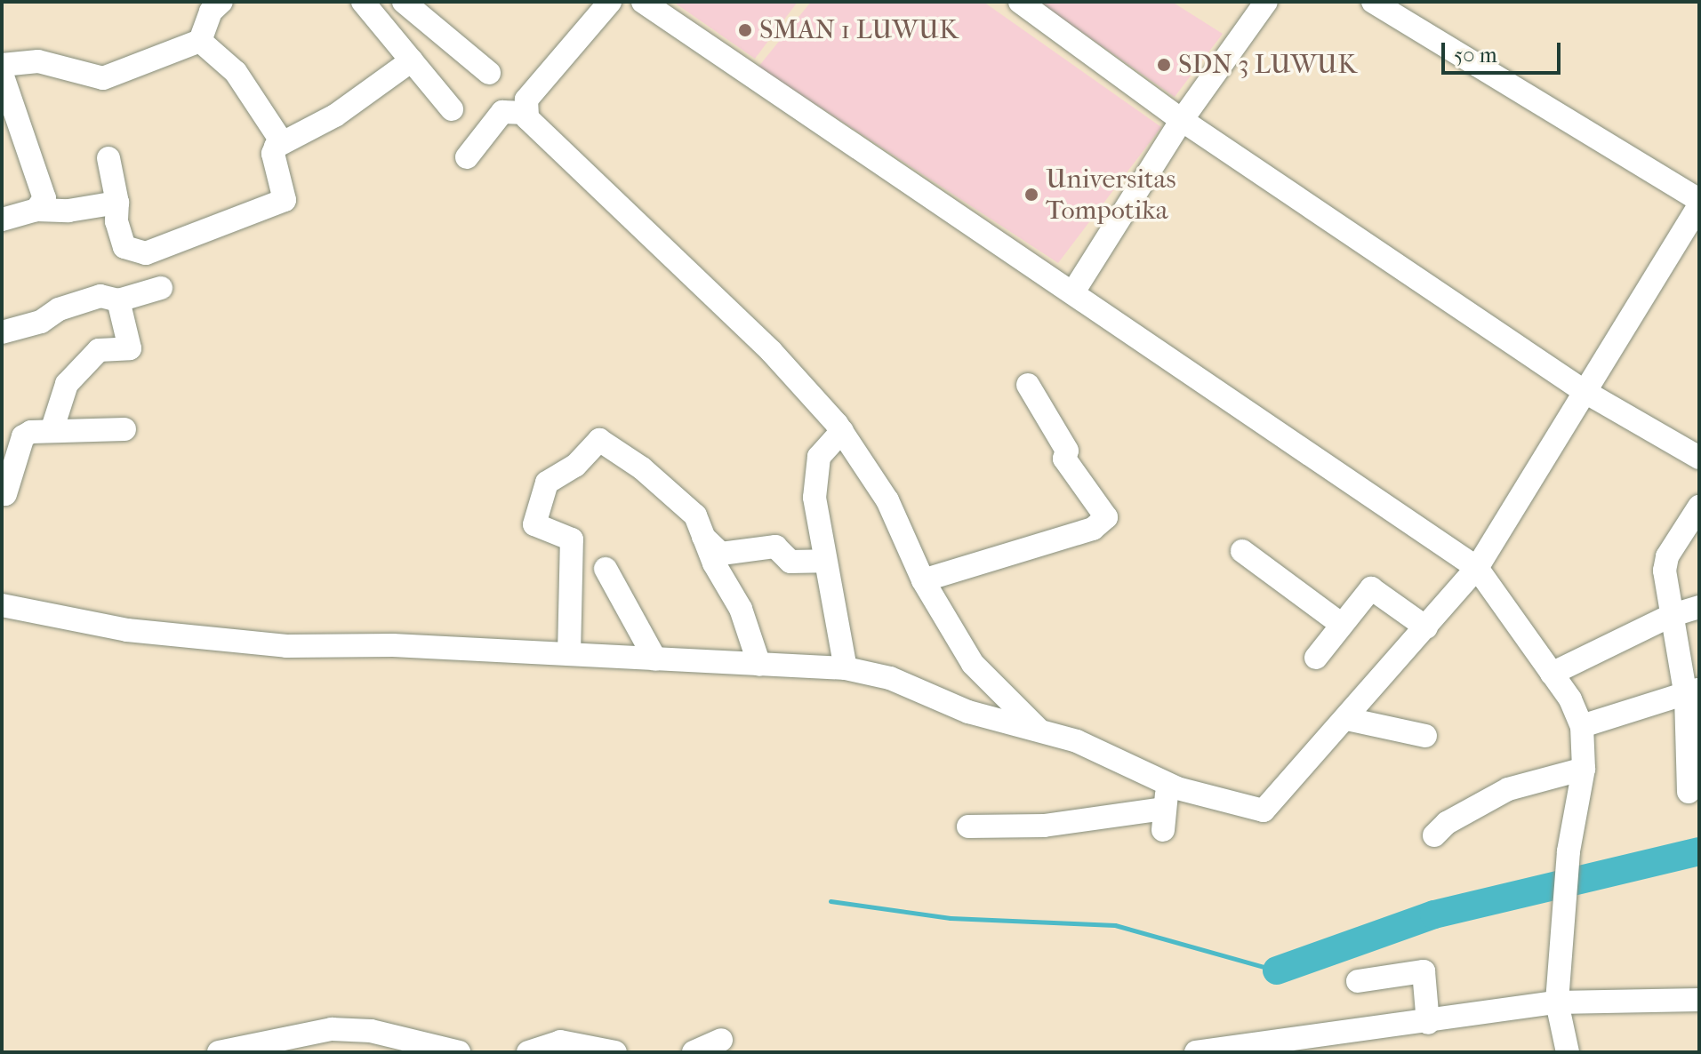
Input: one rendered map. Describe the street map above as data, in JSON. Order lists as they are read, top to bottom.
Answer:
{
  "places": ["SMAN 1 LUWUK", "SDN 3 LUWUK", "Universitas Tompotika"],
  "scale_bar": "50 m"
}
